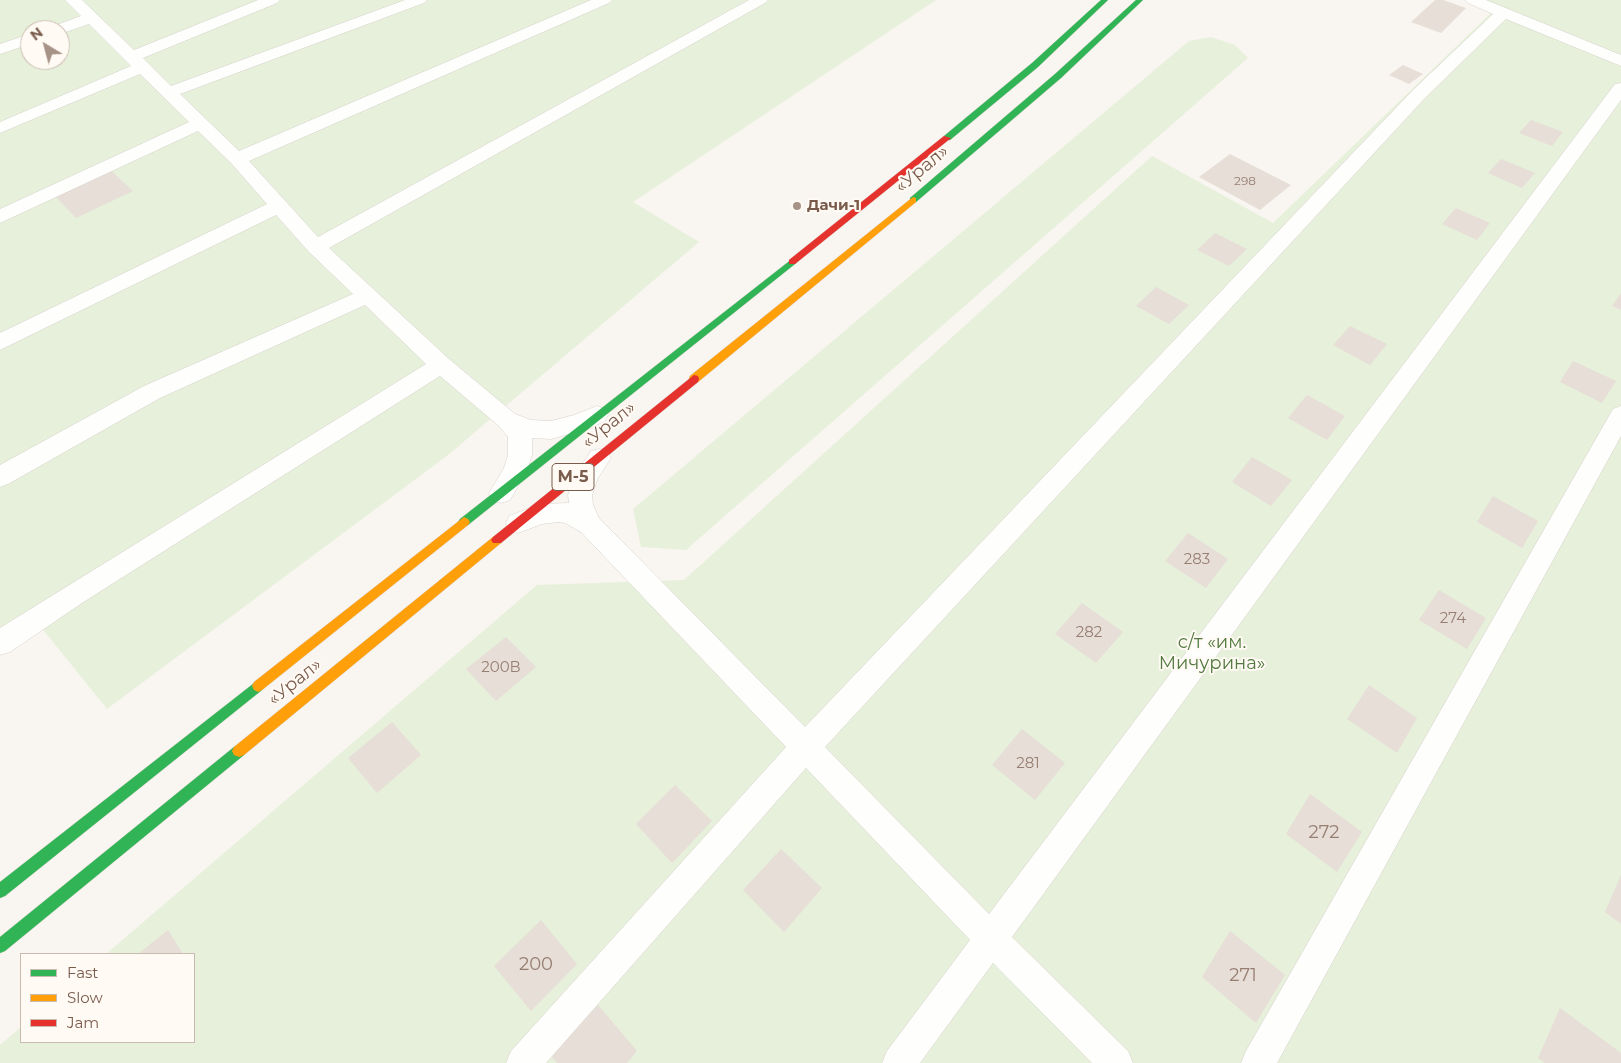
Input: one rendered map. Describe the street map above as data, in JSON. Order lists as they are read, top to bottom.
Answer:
{
  "streets": {
    "highway": ["«Урал»", "М-5"]
  },
  "parks": ["с/т «им. Мичурина»"],
  "places": ["Дачи-1"],
  "house_numbers": [
    "298",
    "283",
    "274",
    "282",
    "200В",
    "281",
    "272",
    "200",
    "271"
  ],
  "legend": ["Fast", "Slow", "Jam"],
  "north": "top left"
}
